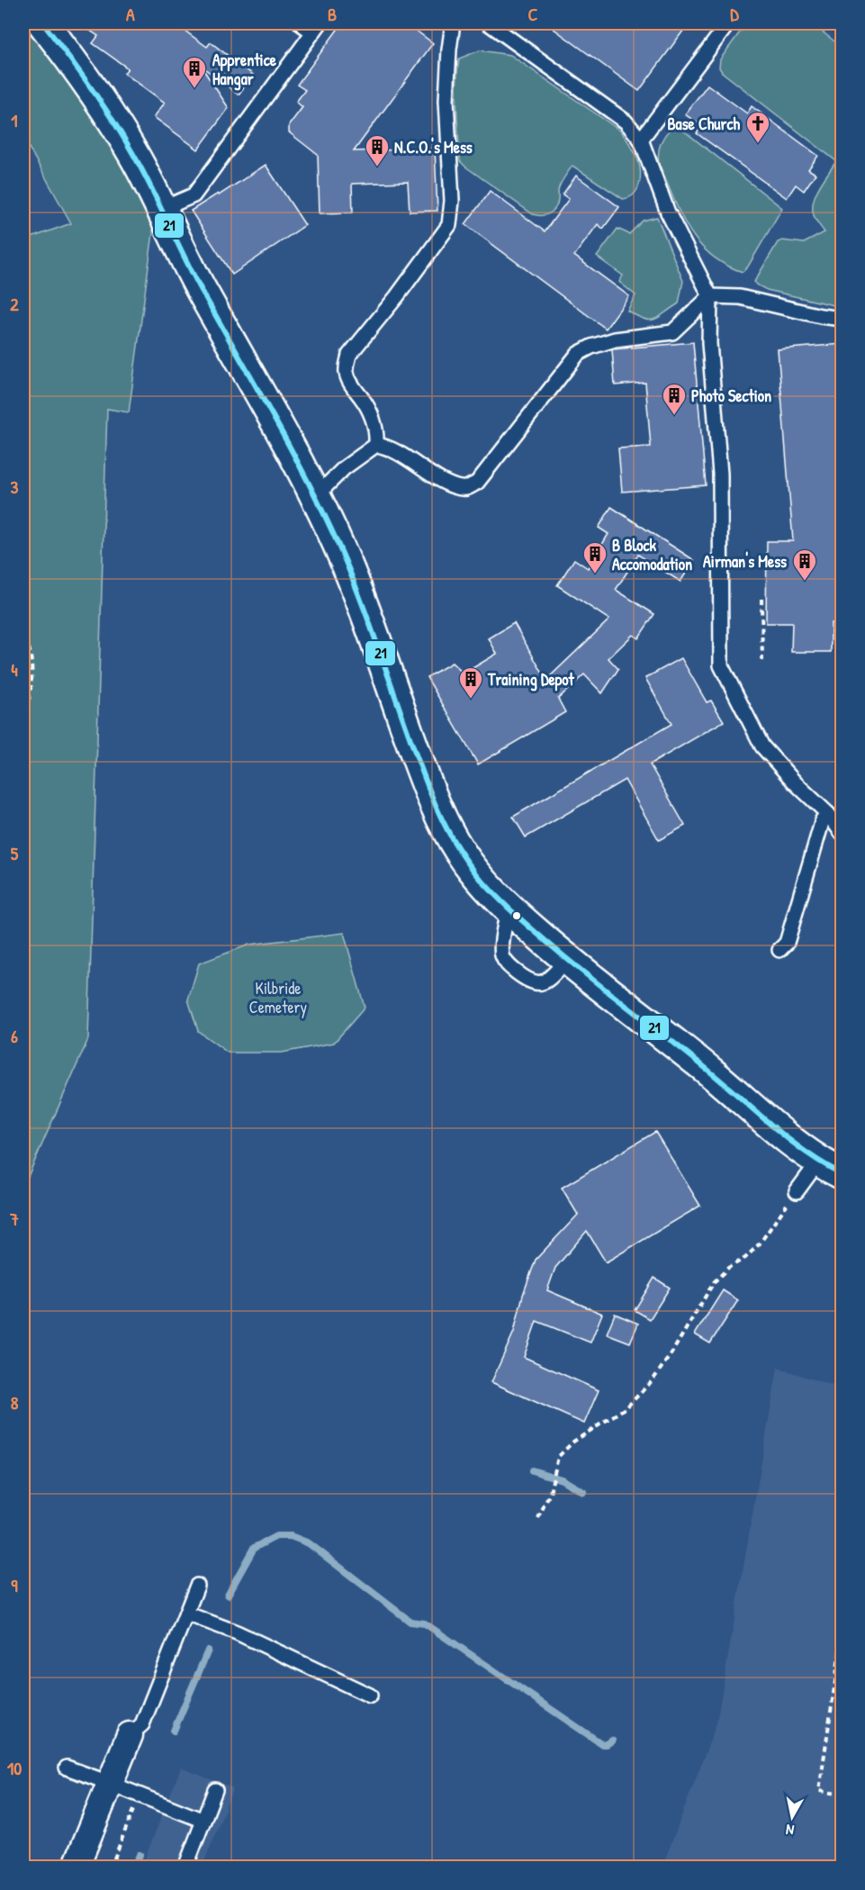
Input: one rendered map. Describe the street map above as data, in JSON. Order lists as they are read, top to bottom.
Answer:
{
  "parks": ["Kilbride Cemetery"],
  "places": {
    "building": [
      "Apprentice Hangar",
      "N.C.O.'s Mess",
      "Photo Section",
      "B Block Accomodation",
      "Airman's Mess",
      "Training Depot"
    ],
    "church": ["Base Church"]
  },
  "lines": ["transit line 21"],
  "north": "bottom",
  "grid": {
    "columns": [
      "A",
      "B",
      "C",
      "D"
    ],
    "rows": [
      "1",
      "2",
      "3",
      "4",
      "5",
      "6",
      "7",
      "8",
      "9",
      "10"
    ]
  }
}
